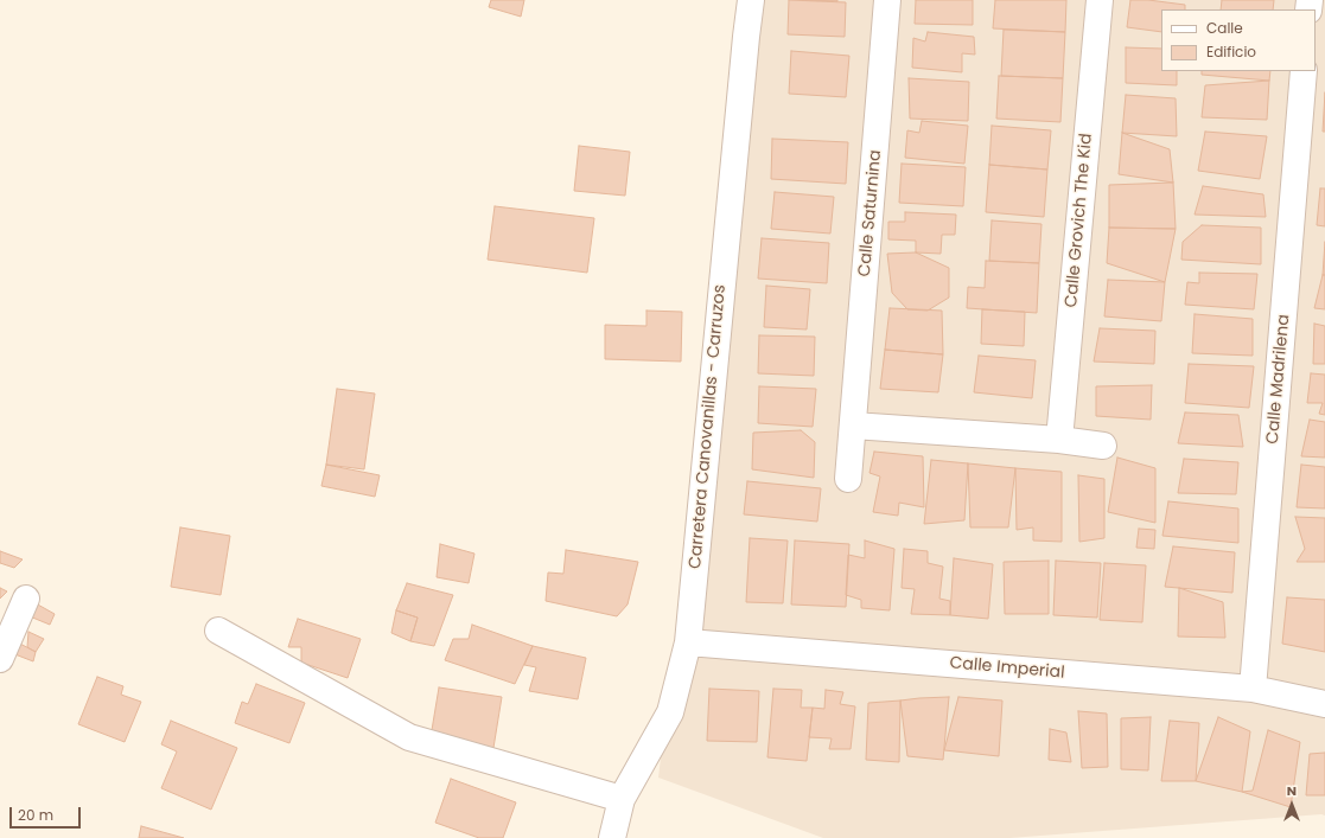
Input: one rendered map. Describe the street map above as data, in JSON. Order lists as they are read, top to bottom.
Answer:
{
  "streets": {
    "street": [
      "Calle Saturnina",
      "Calle Grovich The Kid",
      "Calle Madrilena",
      "Carretera Canovanillas - Carruzos",
      "Calle Imperial"
    ]
  },
  "crossings": [
    ["Calle Madrilena", "Calle Imperial"],
    ["Carretera Canovanillas - Carruzos", "Calle Imperial"]
  ],
  "legend": ["Calle", "Edificio"],
  "scale_bar": "20 m",
  "north": "top"
}
